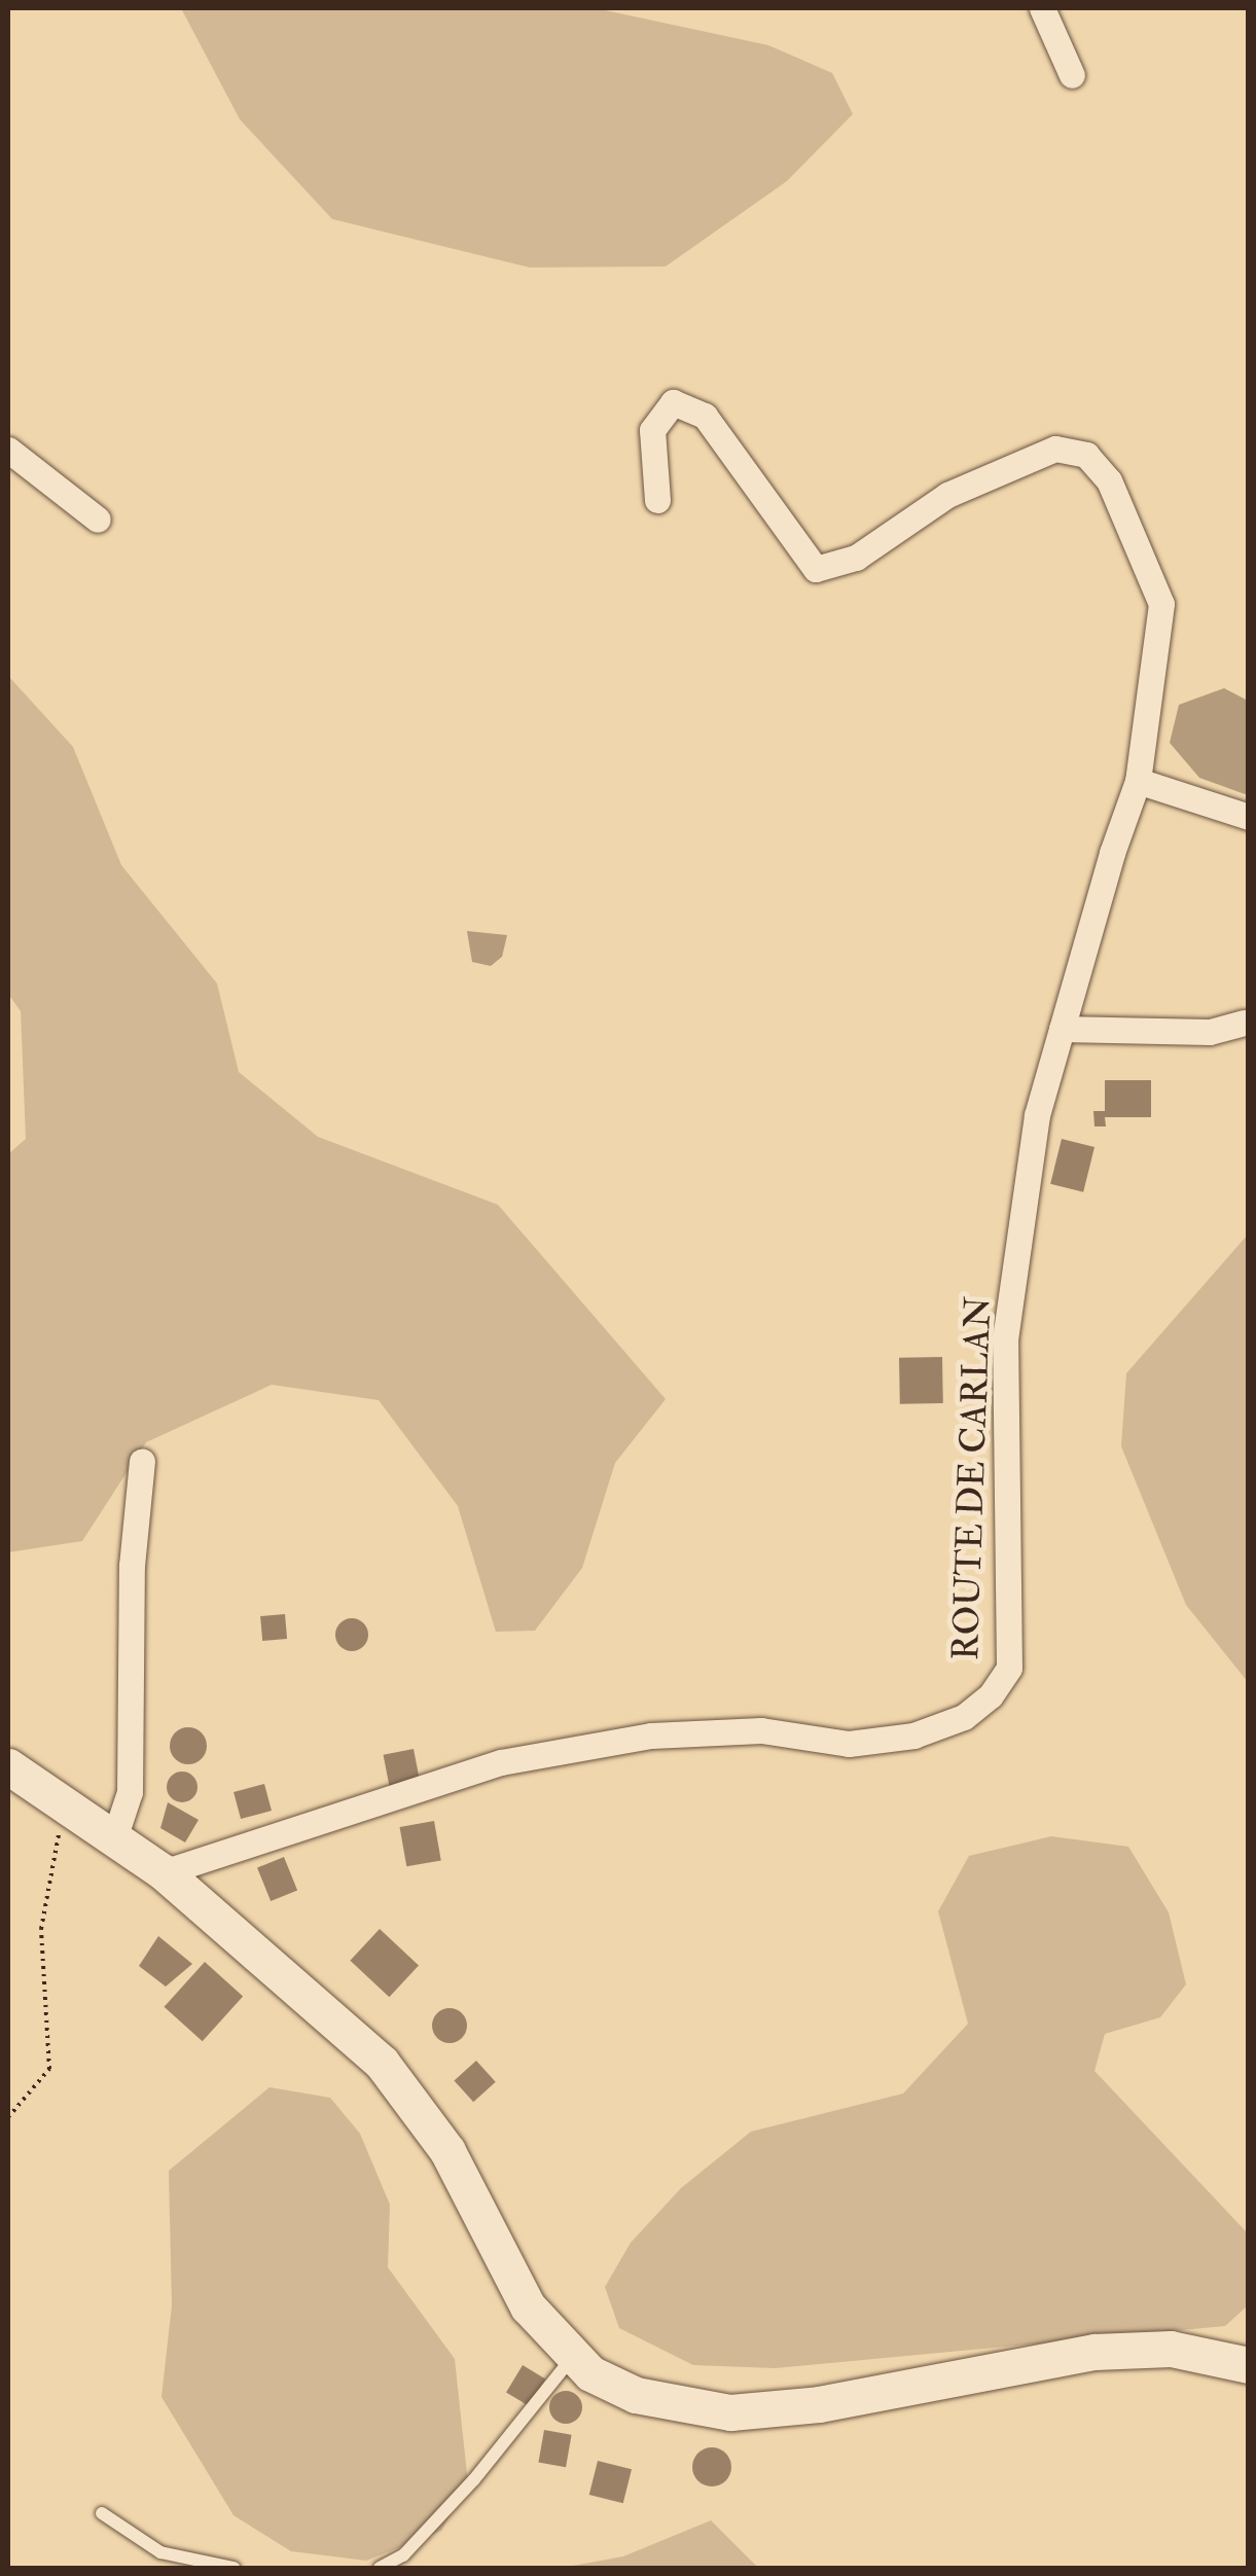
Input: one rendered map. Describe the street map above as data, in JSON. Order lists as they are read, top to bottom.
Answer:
{
  "streets": {
    "street": ["ROUTE DE CARLAN"]
  }
}
